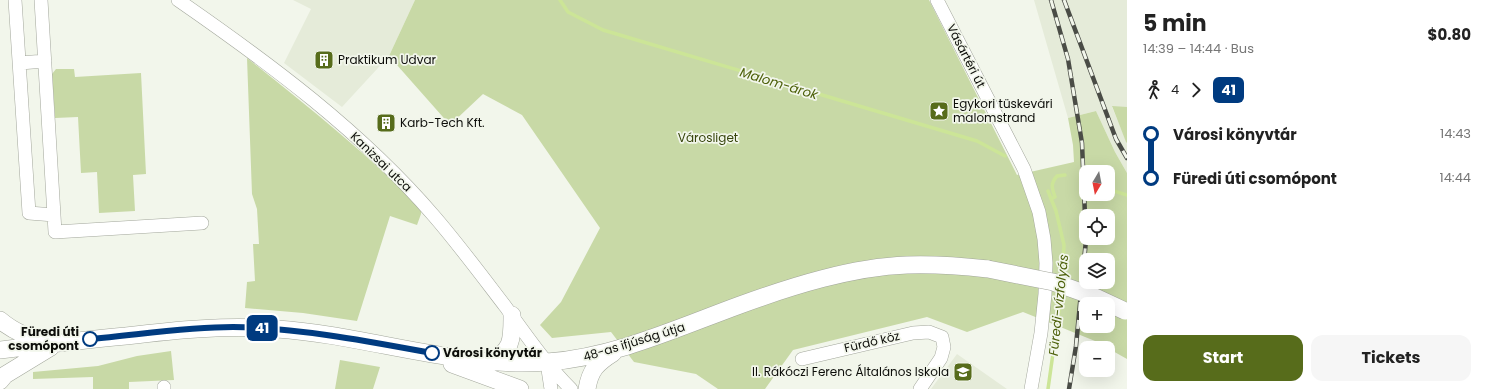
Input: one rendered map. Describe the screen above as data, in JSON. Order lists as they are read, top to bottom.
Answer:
{
  "streets": {
    "main road": ["48-as ifjúság útja"],
    "street": ["Vásártéri út", "Kanizsai utca", "Fürdő köz"]
  },
  "crossings": [
    ["Kanizsai utca", "48-as ifjúság útja"]
  ],
  "water": ["Malom-árok", "Füredi-vízfolyás"],
  "parks": ["Városliget"],
  "places": {
    "building": ["Praktikum Udvar", "Karb-Tech Kft."],
    "place": ["Egykori tüskevári malomstrand"],
    "other": ["Füredi úti csomópont", "Városi könyvtár"],
    "school or university": ["II. Rákóczi Ferenc Általános Iskola"]
  },
  "lines": ["bus line 41"],
  "north": "bottom",
  "page": {
    "on_map": "41",
    "heading": ["5 min", "14:39 – 14:44 · Bus", "$0.80"],
    "legs": ["4", "41"],
    "list": [
      {
        "name": "Városi könyvtár",
        "value": "14:43"
      },
      {
        "name": "Füredi úti csomópont",
        "value": "14:44"
      }
    ],
    "map_buttons": ["+", "−"],
    "buttons": ["Start", "Tickets"]
  }
}
